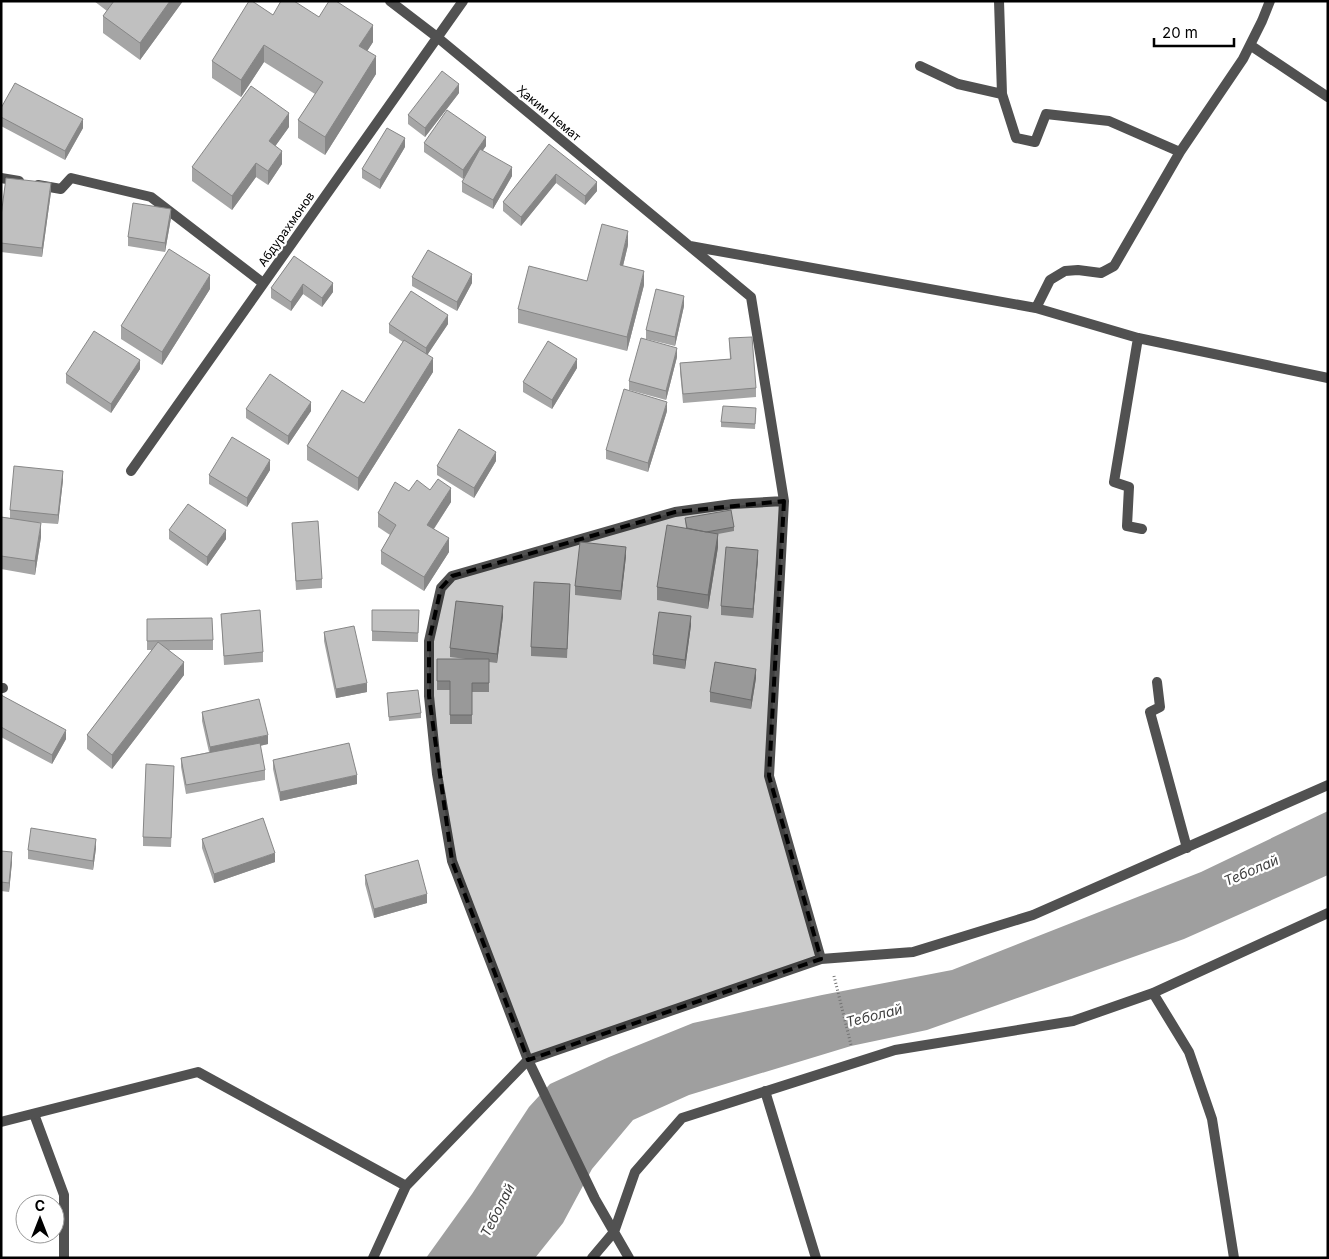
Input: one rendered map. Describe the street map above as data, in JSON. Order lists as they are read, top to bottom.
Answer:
{
  "streets": {
    "street": ["Ҳаким Немат", "Абдурахмонов"]
  },
  "crossings": [
    ["Ҳаким Немат", "Абдурахмонов"]
  ],
  "water": ["Теболай"],
  "scale_bar": "20 m",
  "north": "top"
}
